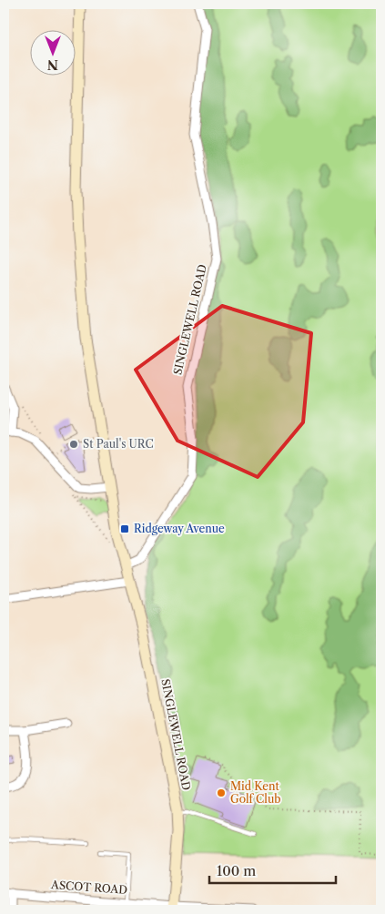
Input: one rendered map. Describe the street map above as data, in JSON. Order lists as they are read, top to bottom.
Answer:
{
  "streets": {
    "street": ["SINGLEWELL ROAD", "ASCOT ROAD"]
  },
  "crossings": [
    ["SINGLEWELL ROAD", "ASCOT ROAD"]
  ],
  "places": {
    "other": ["St Paul's URC", "Mid Kent Golf Club"],
    "transit": ["Ridgeway Avenue"]
  },
  "scale_bar": "100 m",
  "north": "bottom"
}
